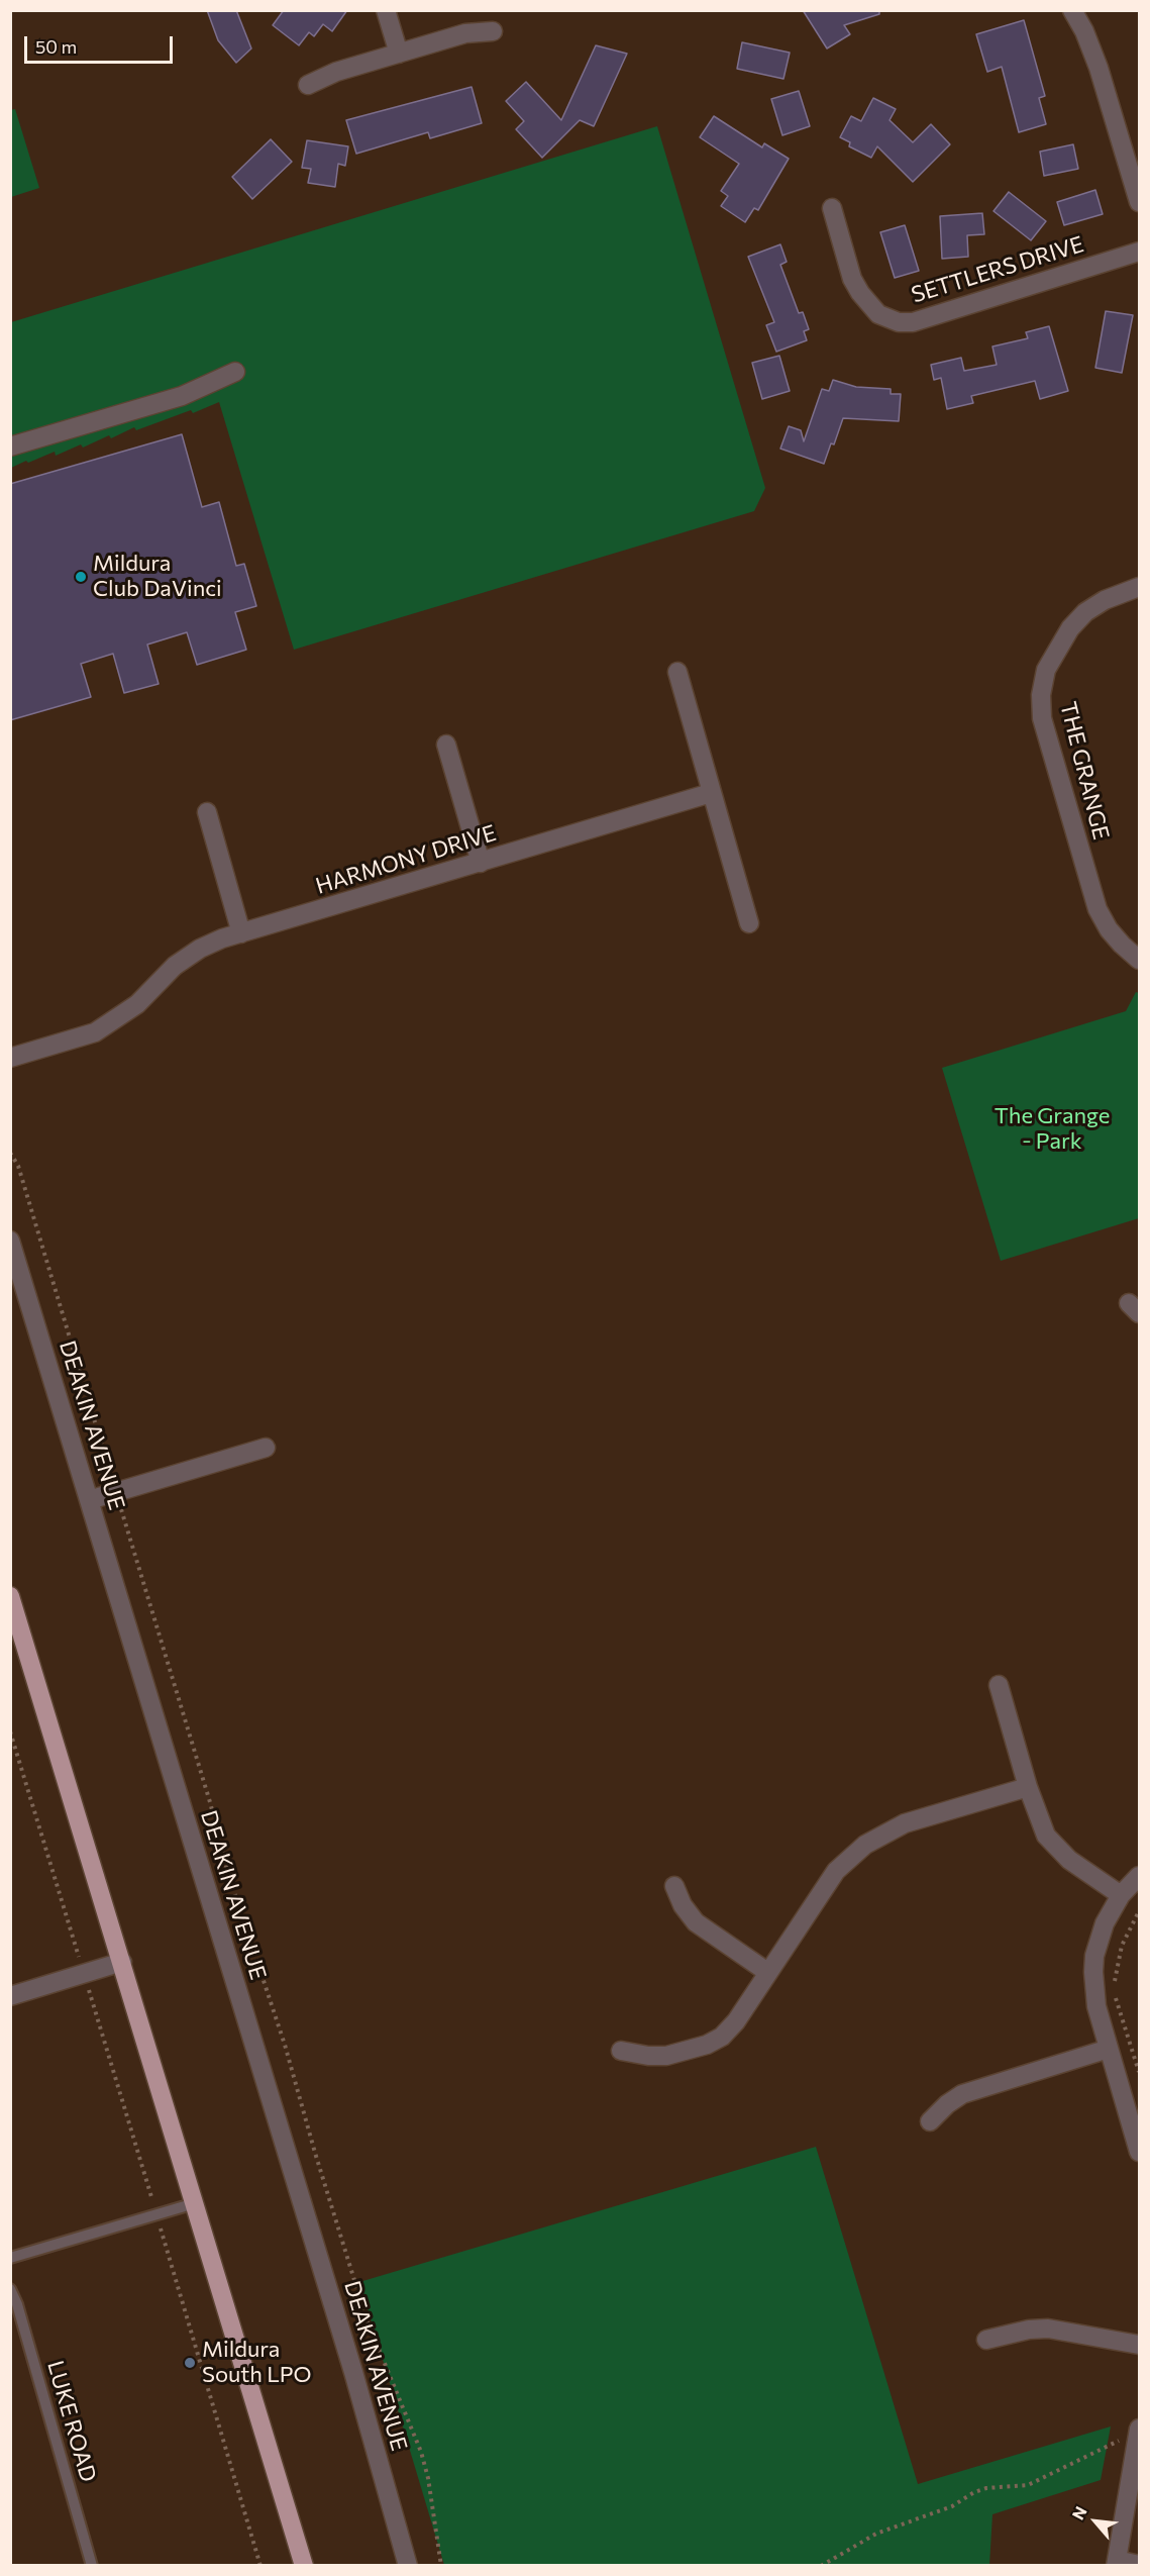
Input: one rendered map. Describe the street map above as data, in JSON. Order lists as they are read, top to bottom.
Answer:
{
  "streets": {
    "street": [
      "SETTLERS DRIVE",
      "THE GRANGE",
      "HARMONY DRIVE",
      "DEAKIN AVENUE"
    ],
    "lane": ["LUKE ROAD"]
  },
  "parks": ["The Grange - Park"],
  "places": ["Mildura Club DaVinci", "Mildura South LPO"],
  "scale_bar": "50 m",
  "north": "top left"
}
